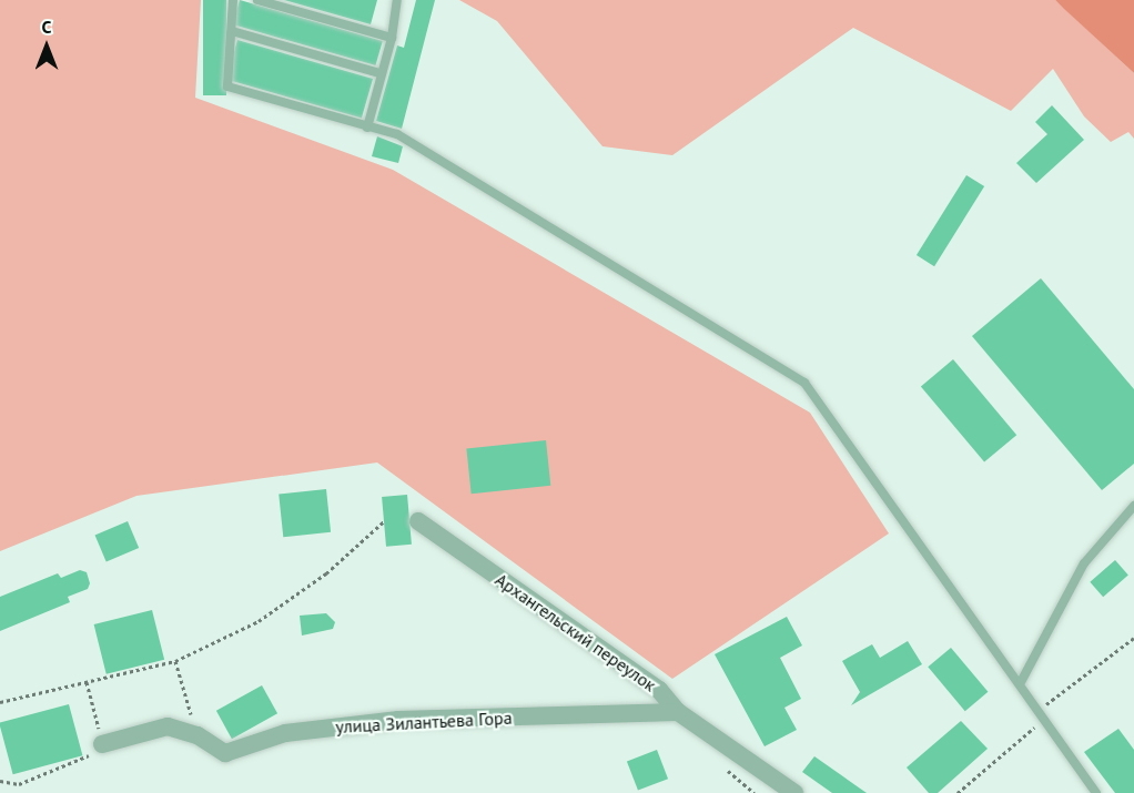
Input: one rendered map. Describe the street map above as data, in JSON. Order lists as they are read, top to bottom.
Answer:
{
  "streets": {
    "street": ["Архангельский переулок", "улица Зилантьева Гора"]
  },
  "crossings": [
    ["Архангельский переулок", "улица Зилантьева Гора"]
  ],
  "north": "top"
}
